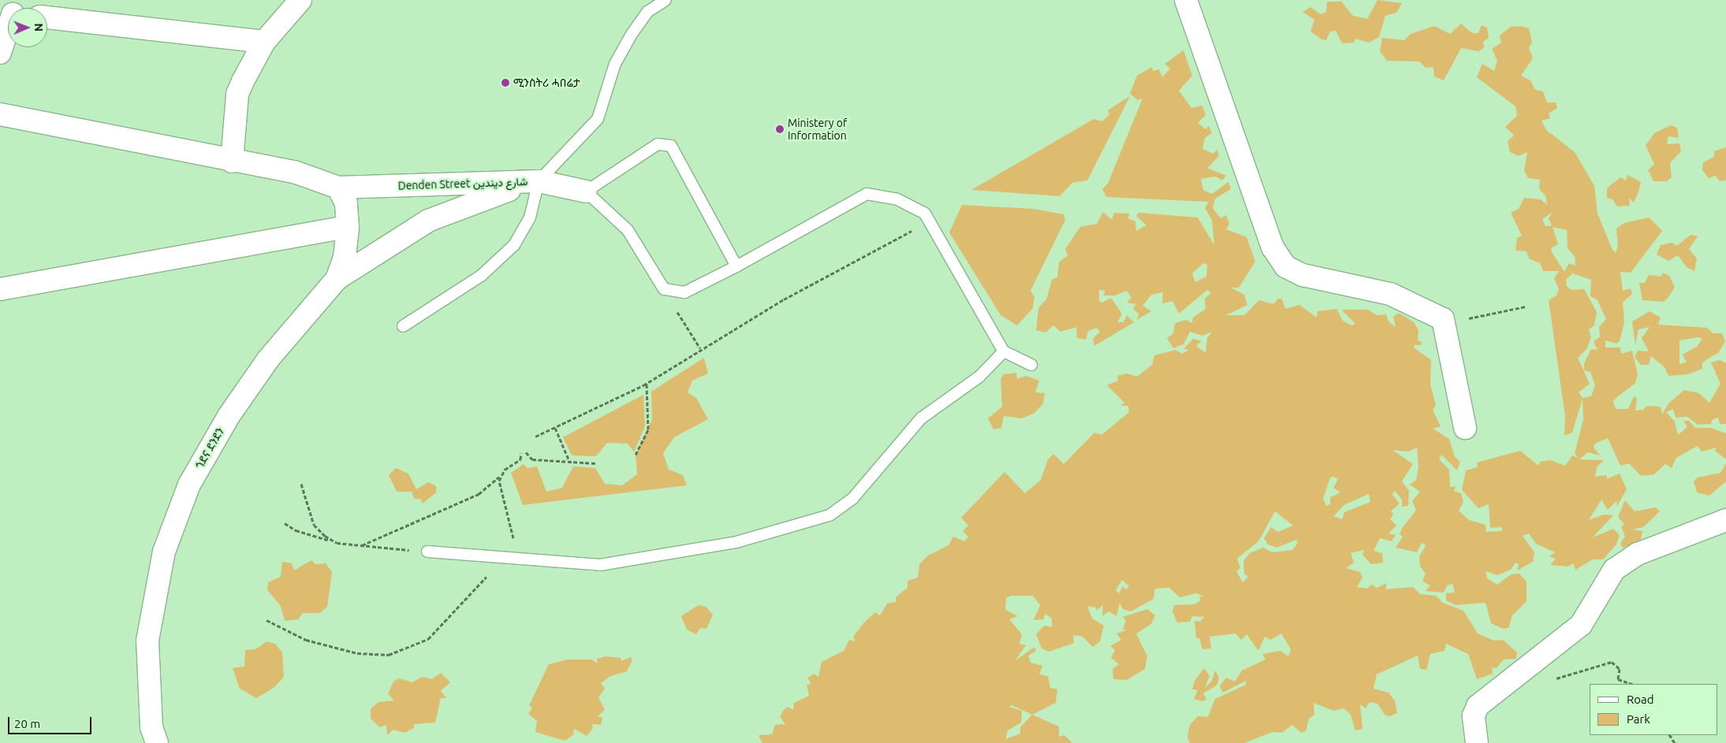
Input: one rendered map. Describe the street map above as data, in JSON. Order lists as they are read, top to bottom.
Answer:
{
  "streets": {
    "street": ["Denden Street شارع ديندين", "ጎደና ደንደን"]
  },
  "crossings": [
    ["Denden Street شارع ديندين", "ጎደና ደንደን"]
  ],
  "places": ["ሚንስትሪ ሓበሬታ", "Ministery of Information"],
  "legend": ["Road", "Park"],
  "scale_bar": "20 m",
  "north": "right"
}
